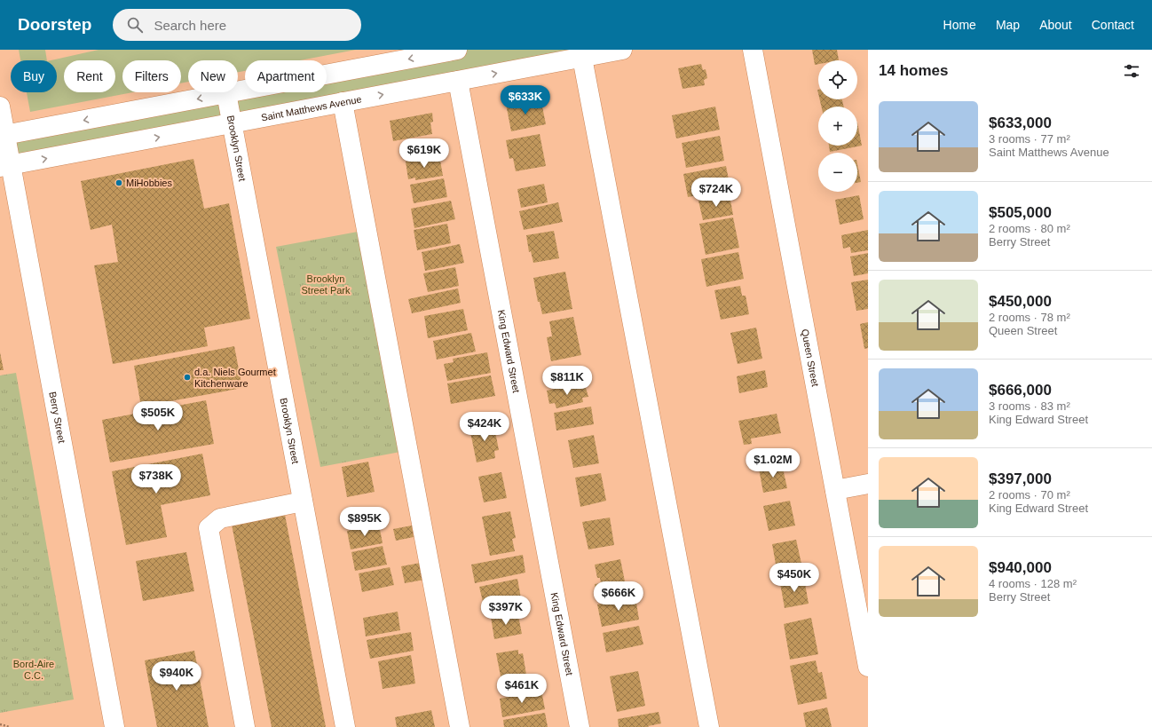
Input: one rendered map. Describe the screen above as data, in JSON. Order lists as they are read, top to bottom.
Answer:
{
  "streets": {
    "street": [
      "Saint Matthews Avenue",
      "Brooklyn Street",
      "King Edward Street",
      "Queen Street",
      "Berry Street"
    ]
  },
  "crossings": [
    ["Saint Matthews Avenue", "Brooklyn Street"],
    ["Saint Matthews Avenue", "King Edward Street"],
    ["Saint Matthews Avenue", "Berry Street"]
  ],
  "parks": ["Brooklyn Street Park", "Bord-Aire C.C."],
  "places": ["MiHobbies", "d.a. Niels Gourmet Kitchenware"],
  "page": {
    "header": "Doorstep",
    "search": "Search here",
    "nav": [
      "Home",
      "Map",
      "About",
      "Contact"
    ],
    "heading": "14 homes",
    "map_buttons": ["+", "−"],
    "chip": [
      "Buy",
      "Rent",
      "Filters",
      "New",
      "Apartment"
    ],
    "price": [
      "$633K",
      "$619K",
      "$724K",
      "$811K",
      "$505K",
      "$424K",
      "$1.02M",
      "$738K",
      "$895K",
      "$450K",
      "$666K",
      "$397K",
      "$940K",
      "$461K"
    ],
    "list": [
      {
        "name": "$633,000",
        "note": "3 rooms · 77 m² · Saint Matthews Avenue"
      },
      {
        "name": "$505,000",
        "note": "2 rooms · 80 m² · Berry Street"
      },
      {
        "name": "$450,000",
        "note": "2 rooms · 78 m² · Queen Street"
      },
      {
        "name": "$666,000",
        "note": "3 rooms · 83 m² · King Edward Street"
      },
      {
        "name": "$397,000",
        "note": "2 rooms · 70 m² · King Edward Street"
      },
      {
        "name": "$940,000",
        "note": "4 rooms · 128 m² · Berry Street"
      }
    ]
  }
}
